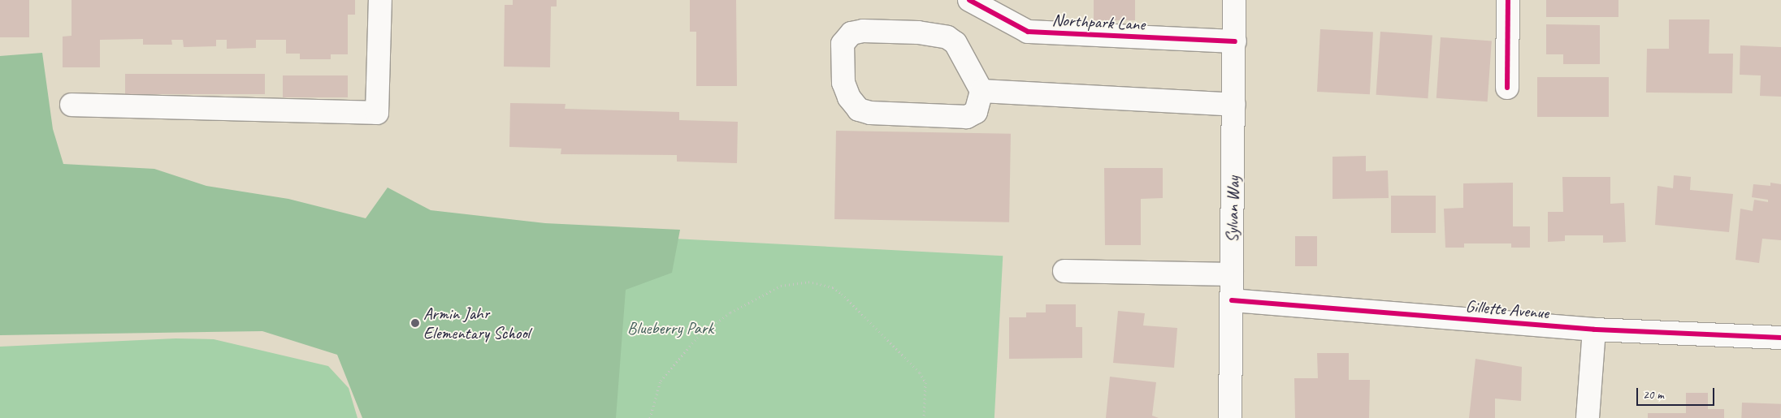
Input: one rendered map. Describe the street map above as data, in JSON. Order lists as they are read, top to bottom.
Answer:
{
  "streets": {
    "street": ["Northpark Lane", "Sylvan Way", "Gillette Avenue"]
  },
  "crossings": [
    ["Northpark Lane", "Sylvan Way"],
    ["Sylvan Way", "Gillette Avenue"]
  ],
  "parks": ["Blueberry Park"],
  "places": ["Armin Jahr Elementary School"],
  "scale_bar": "20 m"
}
